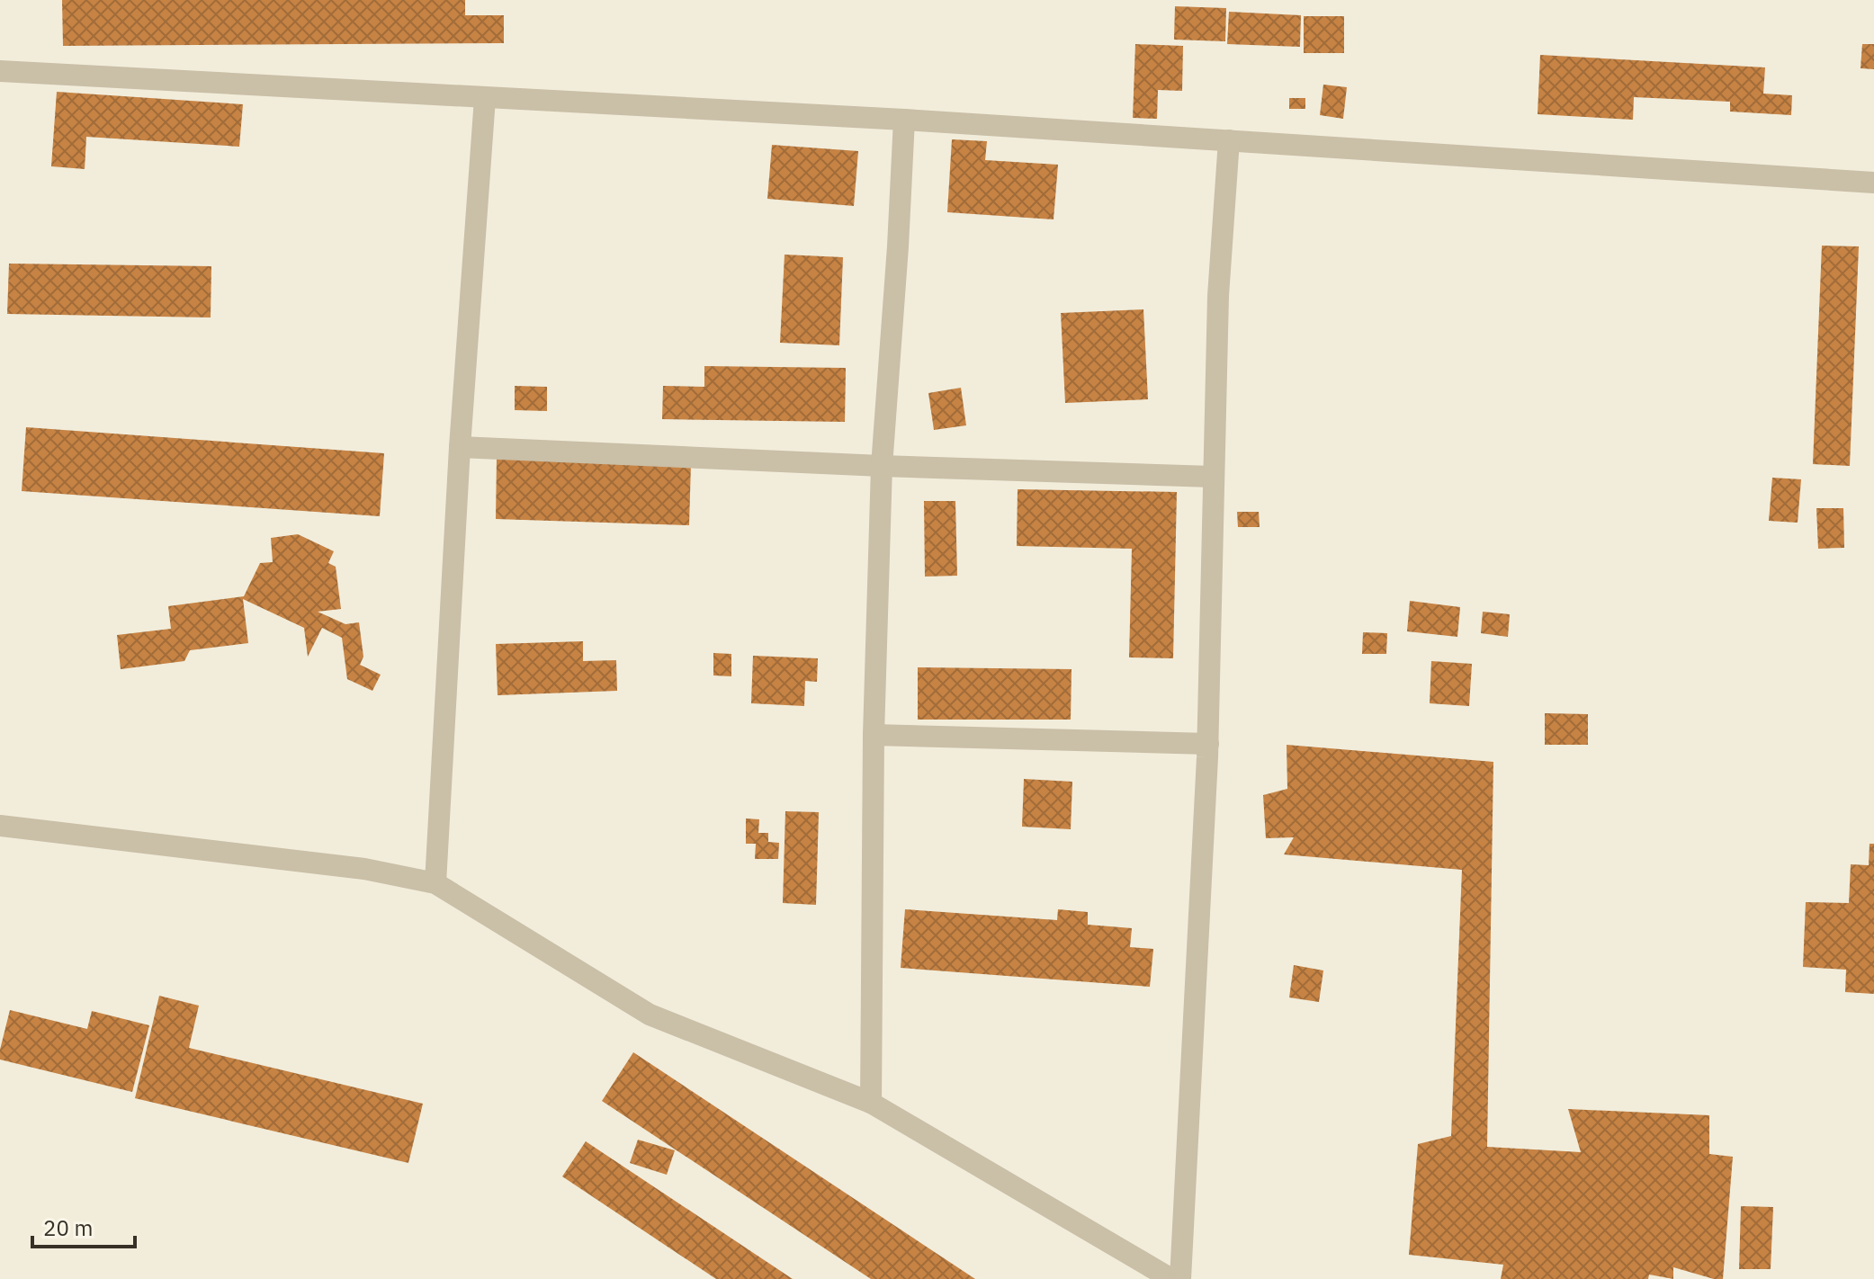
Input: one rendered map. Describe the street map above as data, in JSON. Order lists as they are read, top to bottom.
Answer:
{
  "scale_bar": "20 m"
}
